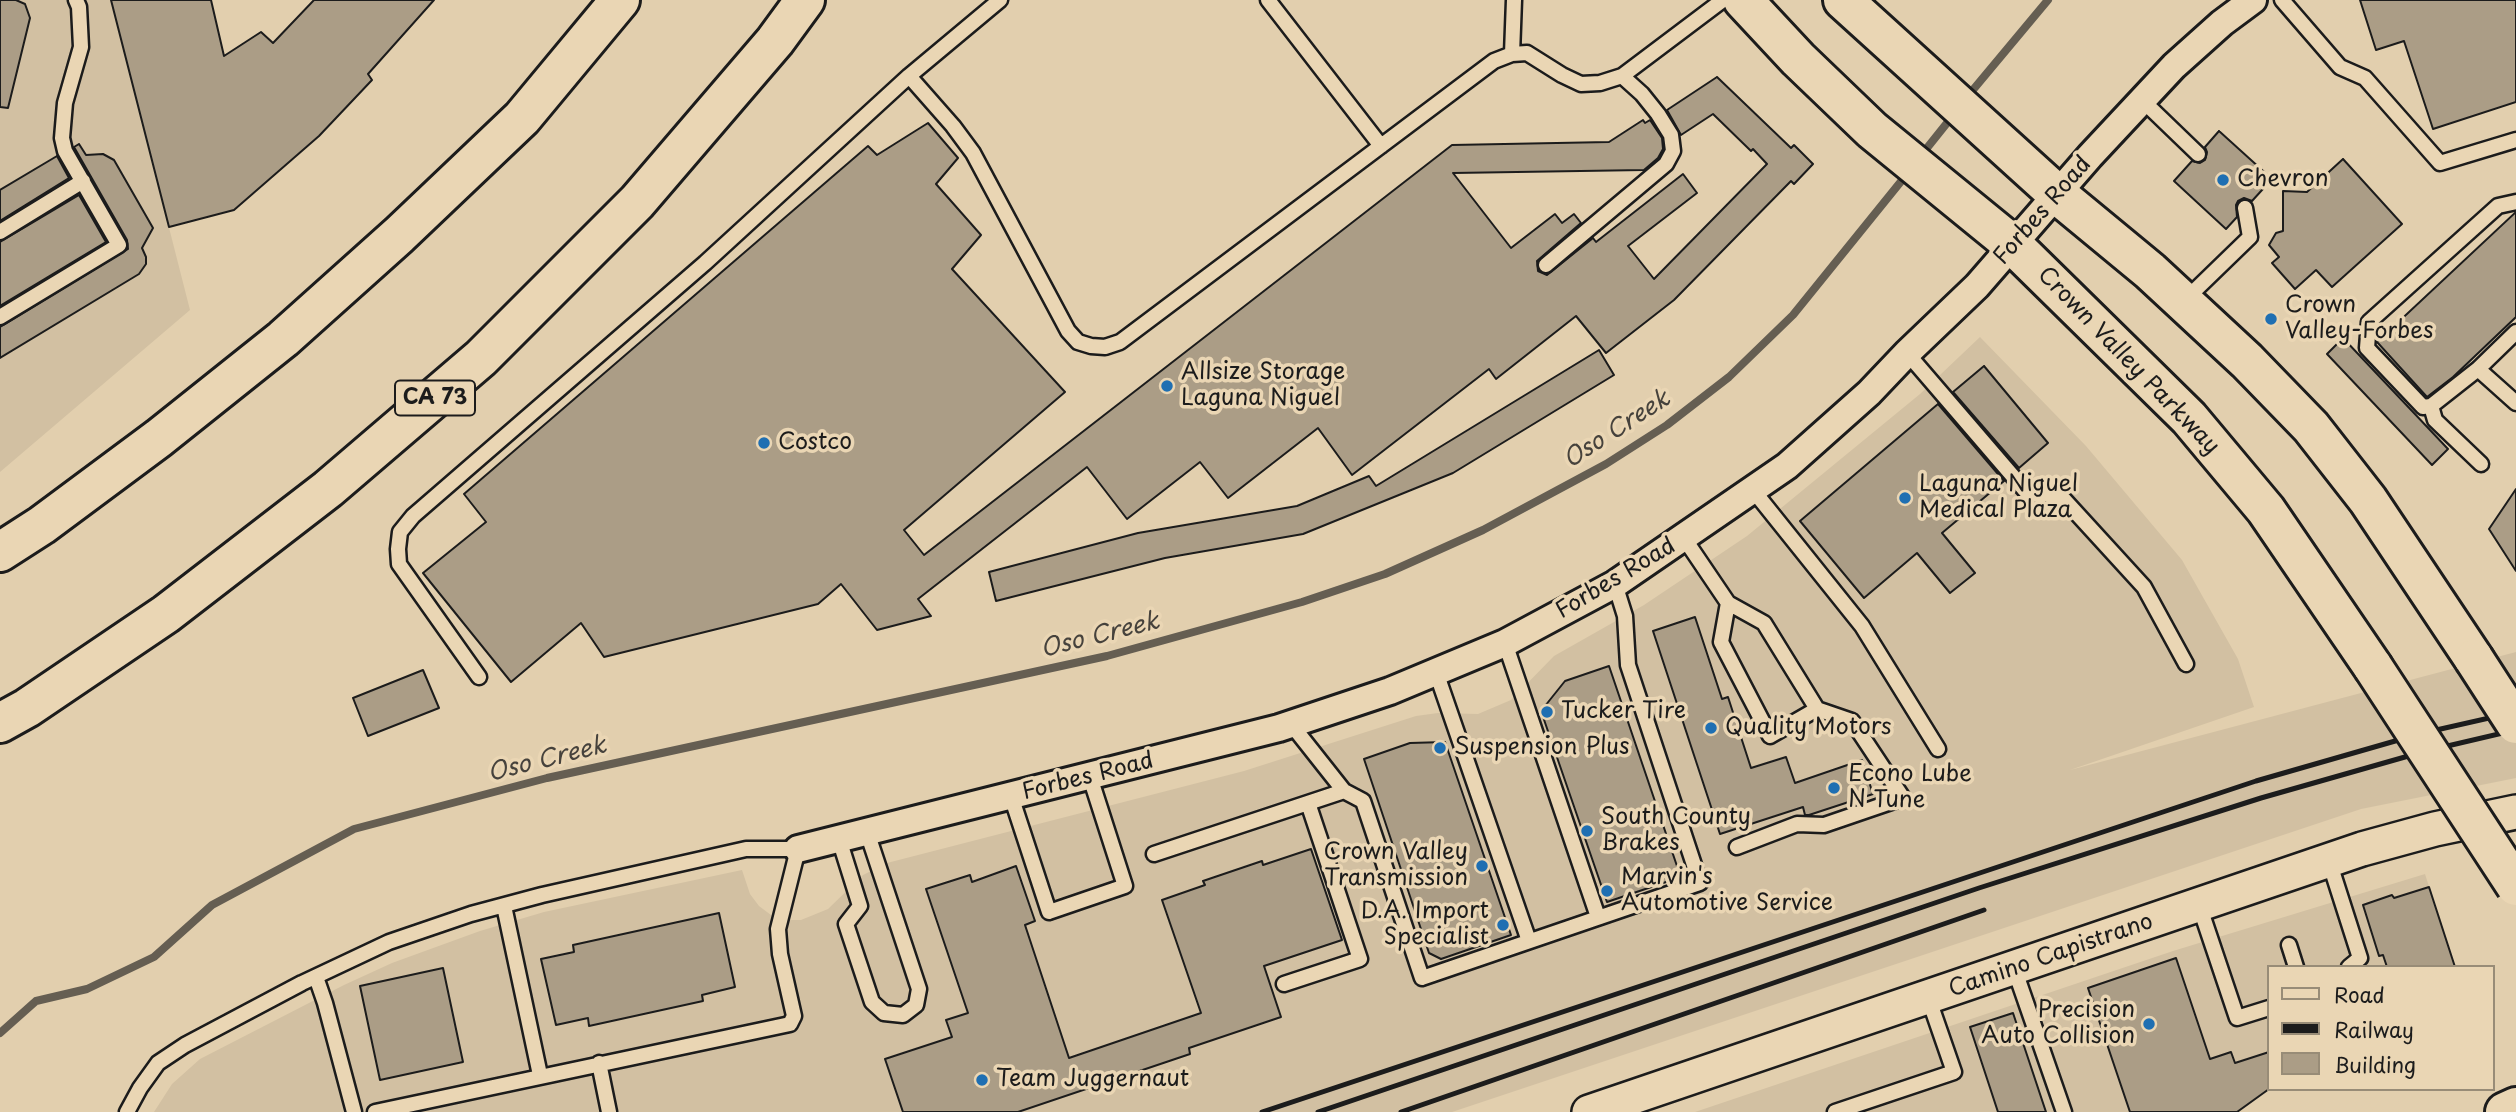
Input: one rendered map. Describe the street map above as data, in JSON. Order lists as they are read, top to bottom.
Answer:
{
  "streets": {
    "main road": ["Crown Valley Parkway", "CA 73"],
    "street": ["Forbes Road", "Camino Capistrano"]
  },
  "crossings": [
    ["Forbes Road", "Crown Valley Parkway"]
  ],
  "water": ["Oso Creek"],
  "places": [
    "Chevron",
    "Crown Valley-Forbes",
    "Allsize Storage Laguna Niguel",
    "Costco",
    "Laguna Niguel Medical Plaza",
    "Tucker Tire",
    "Quality Motors",
    "Suspension Plus",
    "Econo Lube N Tune",
    "South County Brakes",
    "Crown Valley Transmission",
    "Marvin's Automotive Service",
    "D.A. Import Specialist",
    "Precision Auto Collision",
    "Team Juggernaut"
  ],
  "legend": ["Road", "Railway", "Building"]
}
